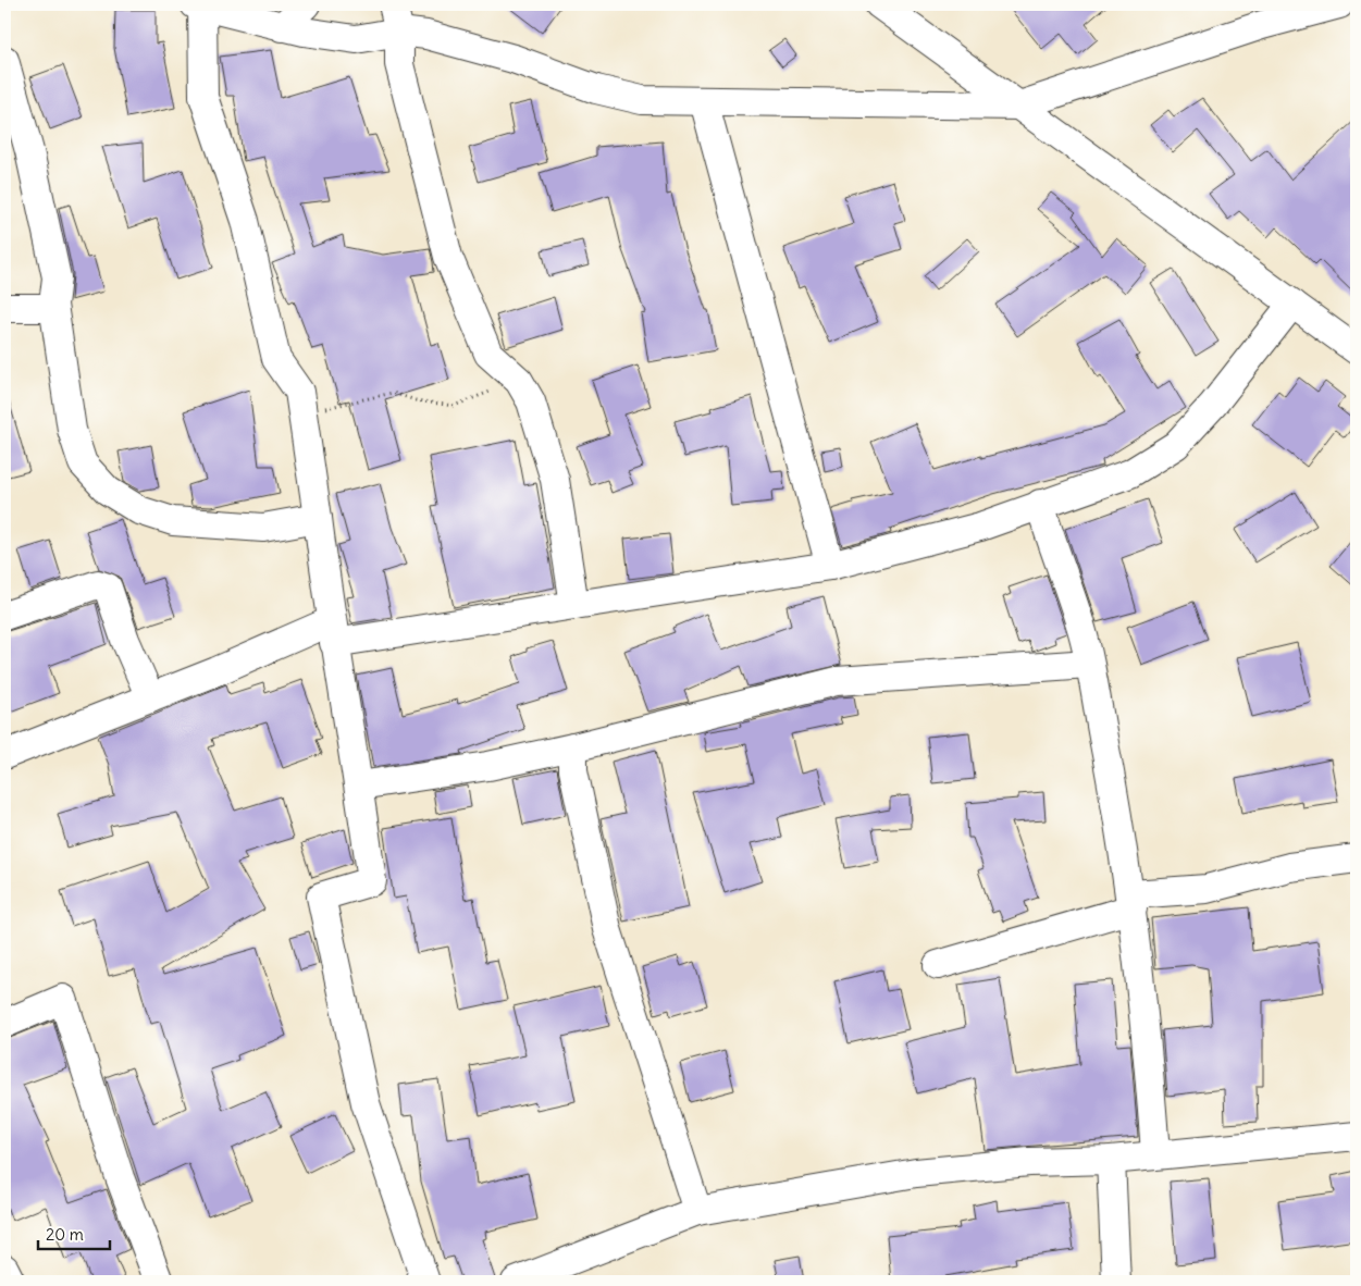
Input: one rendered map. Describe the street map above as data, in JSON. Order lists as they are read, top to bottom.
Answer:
{
  "scale_bar": "20 m"
}
